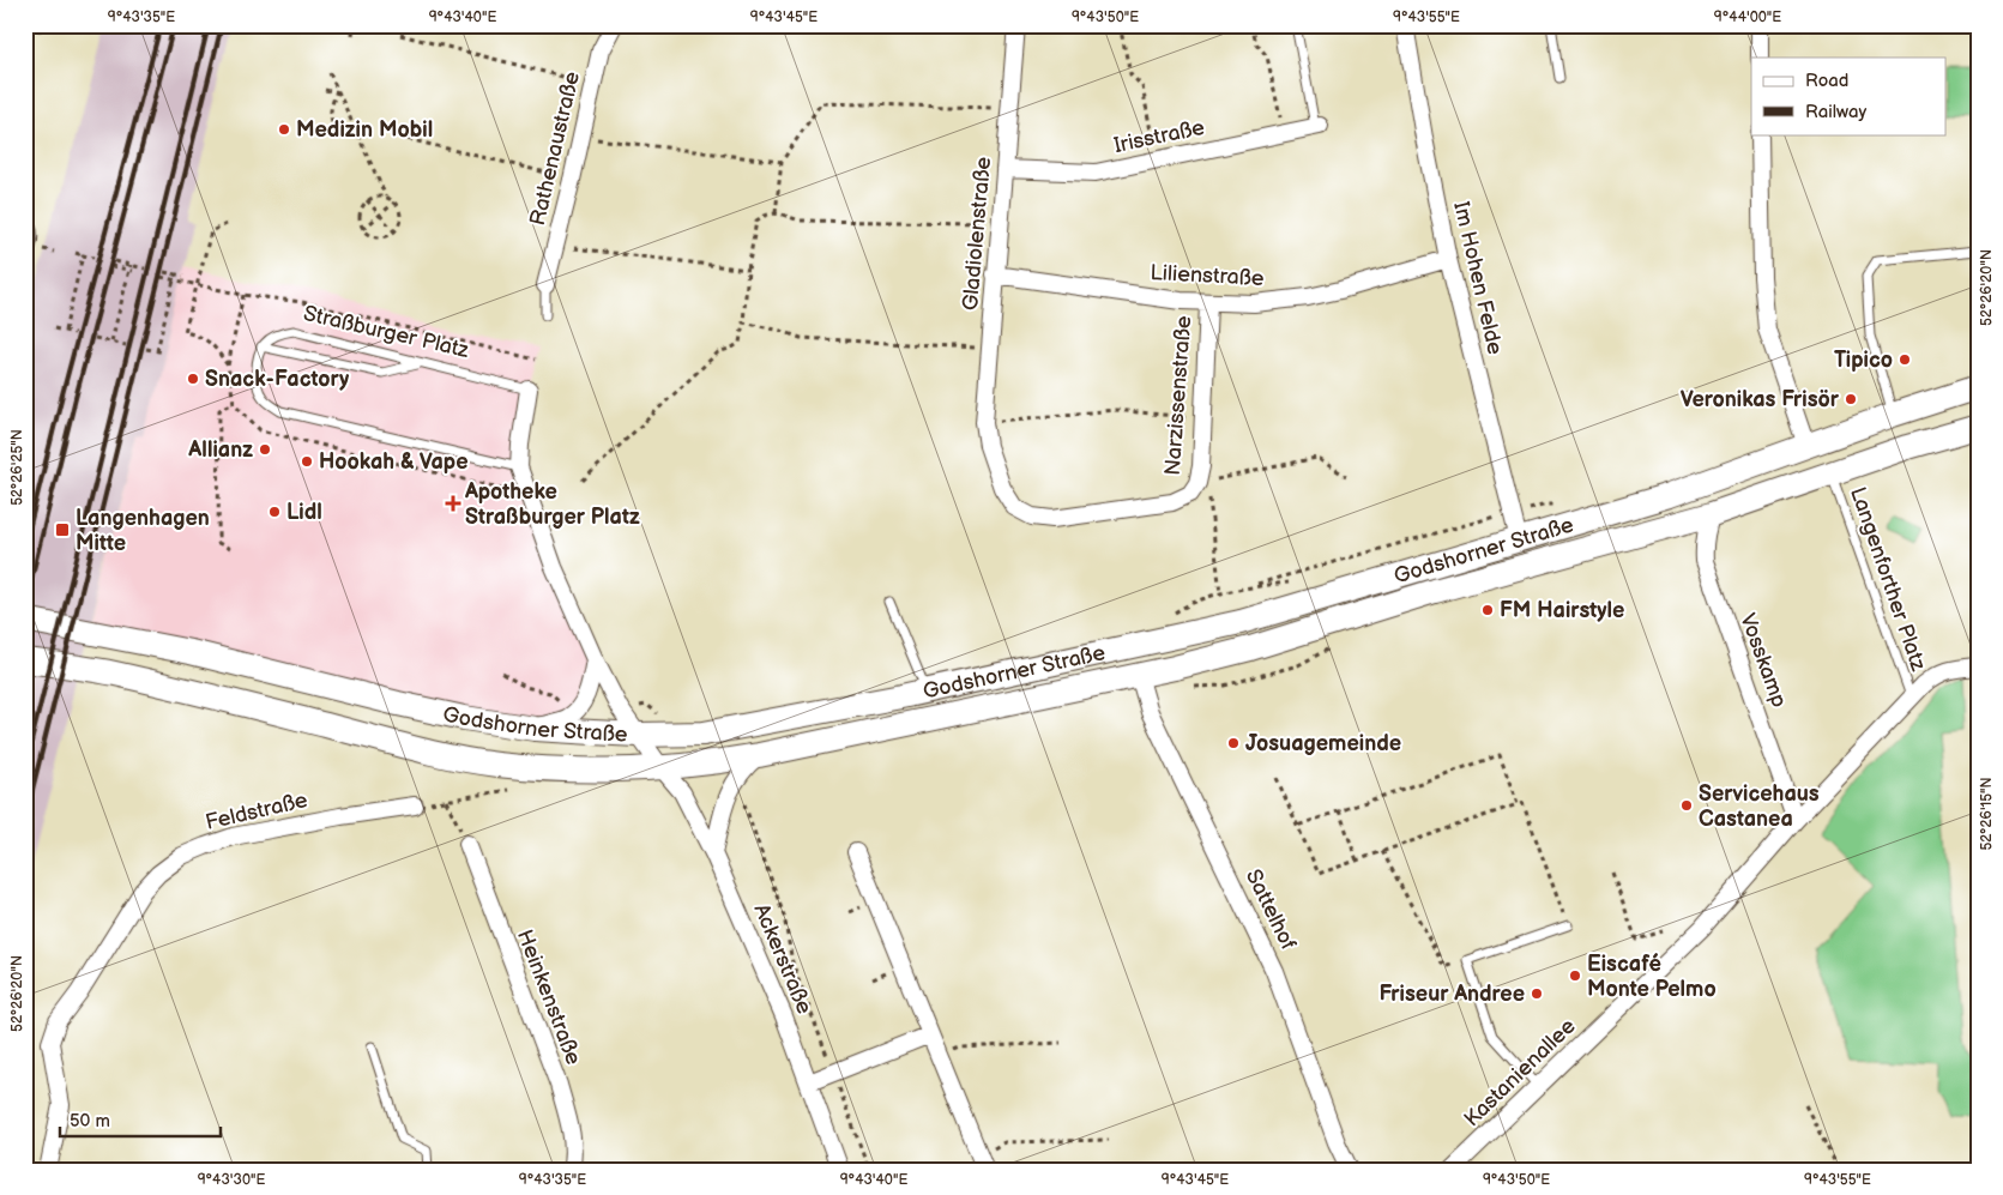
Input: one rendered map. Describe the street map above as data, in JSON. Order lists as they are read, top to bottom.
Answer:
{
  "streets": {
    "main road": ["Godshorner Straße"],
    "street": [
      "Irisstraße",
      "Rathenaustraße",
      "Gladiolenstraße",
      "Lilienstraße",
      "Im Hohen Felde",
      "Straßburger Platz",
      "Narzissenstraße",
      "Vosskamp",
      "Feldstraße",
      "Sattelhof",
      "Ackerstraße",
      "Heinkenstraße",
      "Kastanienallee"
    ],
    "lane": ["Langenforther Platz"]
  },
  "crossings": [
    ["Irisstraße", "Gladiolenstraße"],
    ["Gladiolenstraße", "Lilienstraße"],
    ["Gladiolenstraße", "Narzissenstraße"],
    ["Lilienstraße", "Im Hohen Felde"],
    ["Lilienstraße", "Narzissenstraße"],
    ["Im Hohen Felde", "Godshorner Straße"],
    ["Straßburger Platz", "Godshorner Straße"],
    ["Straßburger Platz", "Ackerstraße"],
    ["Godshorner Straße", "Langenforther Platz"],
    ["Godshorner Straße", "Vosskamp"],
    ["Godshorner Straße", "Sattelhof"],
    ["Godshorner Straße", "Ackerstraße"],
    ["Langenforther Platz", "Kastanienallee"],
    ["Vosskamp", "Kastanienallee"]
  ],
  "places": {
    "other": [
      "Medizin Mobil",
      "Tipico",
      "Snack-Factory",
      "Veronikas Frisör",
      "Allianz",
      "Hookah & Vape",
      "Lidl",
      "FM Hairstyle",
      "Josuagemeinde",
      "Servicehaus Castanea",
      "Eiscafé Monte Pelmo",
      "Friseur Andree"
    ],
    "health": ["Apotheke Straßburger Platz"],
    "transit": ["Langenhagen Mitte"]
  },
  "legend": ["Road", "Railway"],
  "scale_bar": "50 m",
  "coordinates": [
    "9°43'35\"E",
    "9°43'40\"E",
    "9°43'45\"E",
    "9°43'50\"E",
    "9°43'55\"E",
    "9°44'00\"E",
    "52°26'20\"N",
    "52°26'25\"N",
    "52°26'15\"N",
    "9°43'30\"E"
  ]
}
